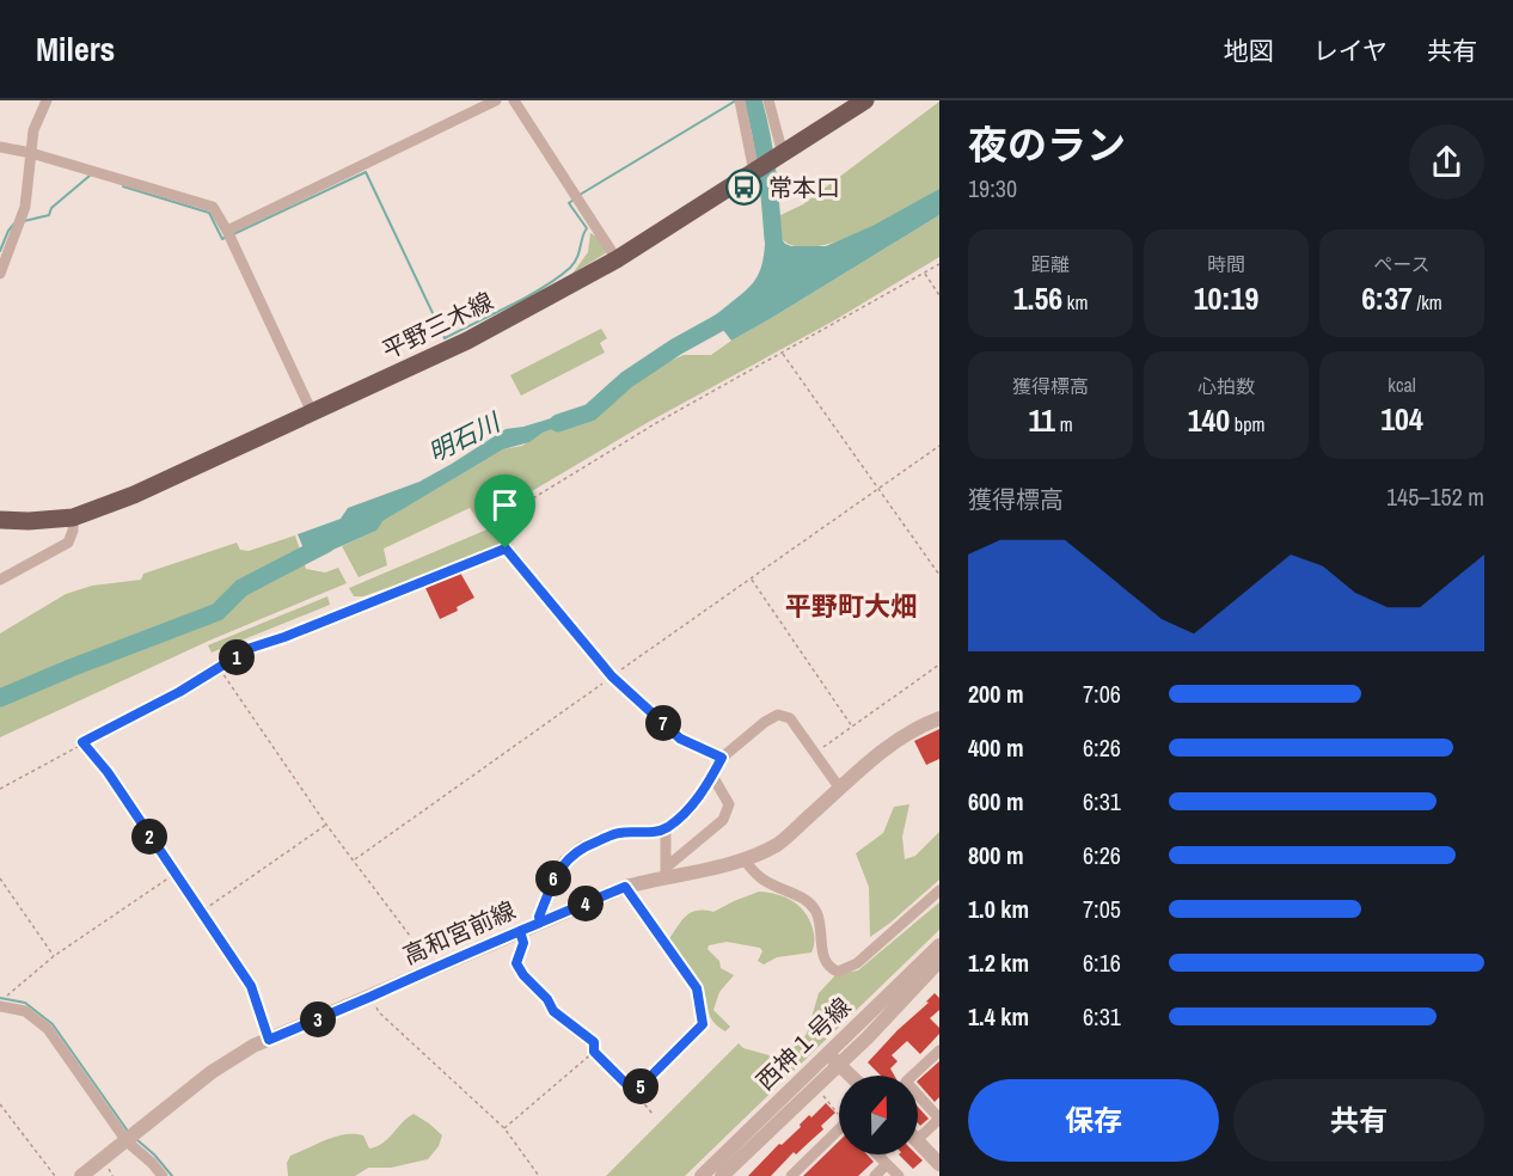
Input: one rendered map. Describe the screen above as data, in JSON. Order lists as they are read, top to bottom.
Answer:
{
  "streets": {
    "main road": ["平野三木線"],
    "street": ["高和宮前線", "西神１号線"]
  },
  "districts": ["平野町大畑"],
  "water": ["明石川"],
  "places": {
    "bus stop": ["常本口"]
  },
  "north": "top",
  "page": {
    "header": "Milers",
    "nav": ["地図", "レイヤ", "共有"],
    "heading": ["夜のラン", "19:30"],
    "stats": [
      ["距離", "1.56 km"],
      ["時間", "10:19"],
      ["ペース", "6:37 /km"],
      ["獲得標高", "11 m"],
      ["心拍数", "140 bpm"],
      ["kcal", "104"]
    ],
    "chart": ["獲得標高", "145–152 m"],
    "pins": [
      "1",
      "7",
      "2",
      "6",
      "4",
      "3",
      "5"
    ],
    "list": [
      {
        "name": "200 m",
        "note": "7:06"
      },
      {
        "name": "400 m",
        "note": "6:26"
      },
      {
        "name": "600 m",
        "note": "6:31"
      },
      {
        "name": "800 m",
        "note": "6:26"
      },
      {
        "name": "1.0 km",
        "note": "7:05"
      },
      {
        "name": "1.2 km",
        "note": "6:16"
      },
      {
        "name": "1.4 km",
        "note": "6:31"
      }
    ],
    "buttons": ["保存", "共有"]
  }
}
